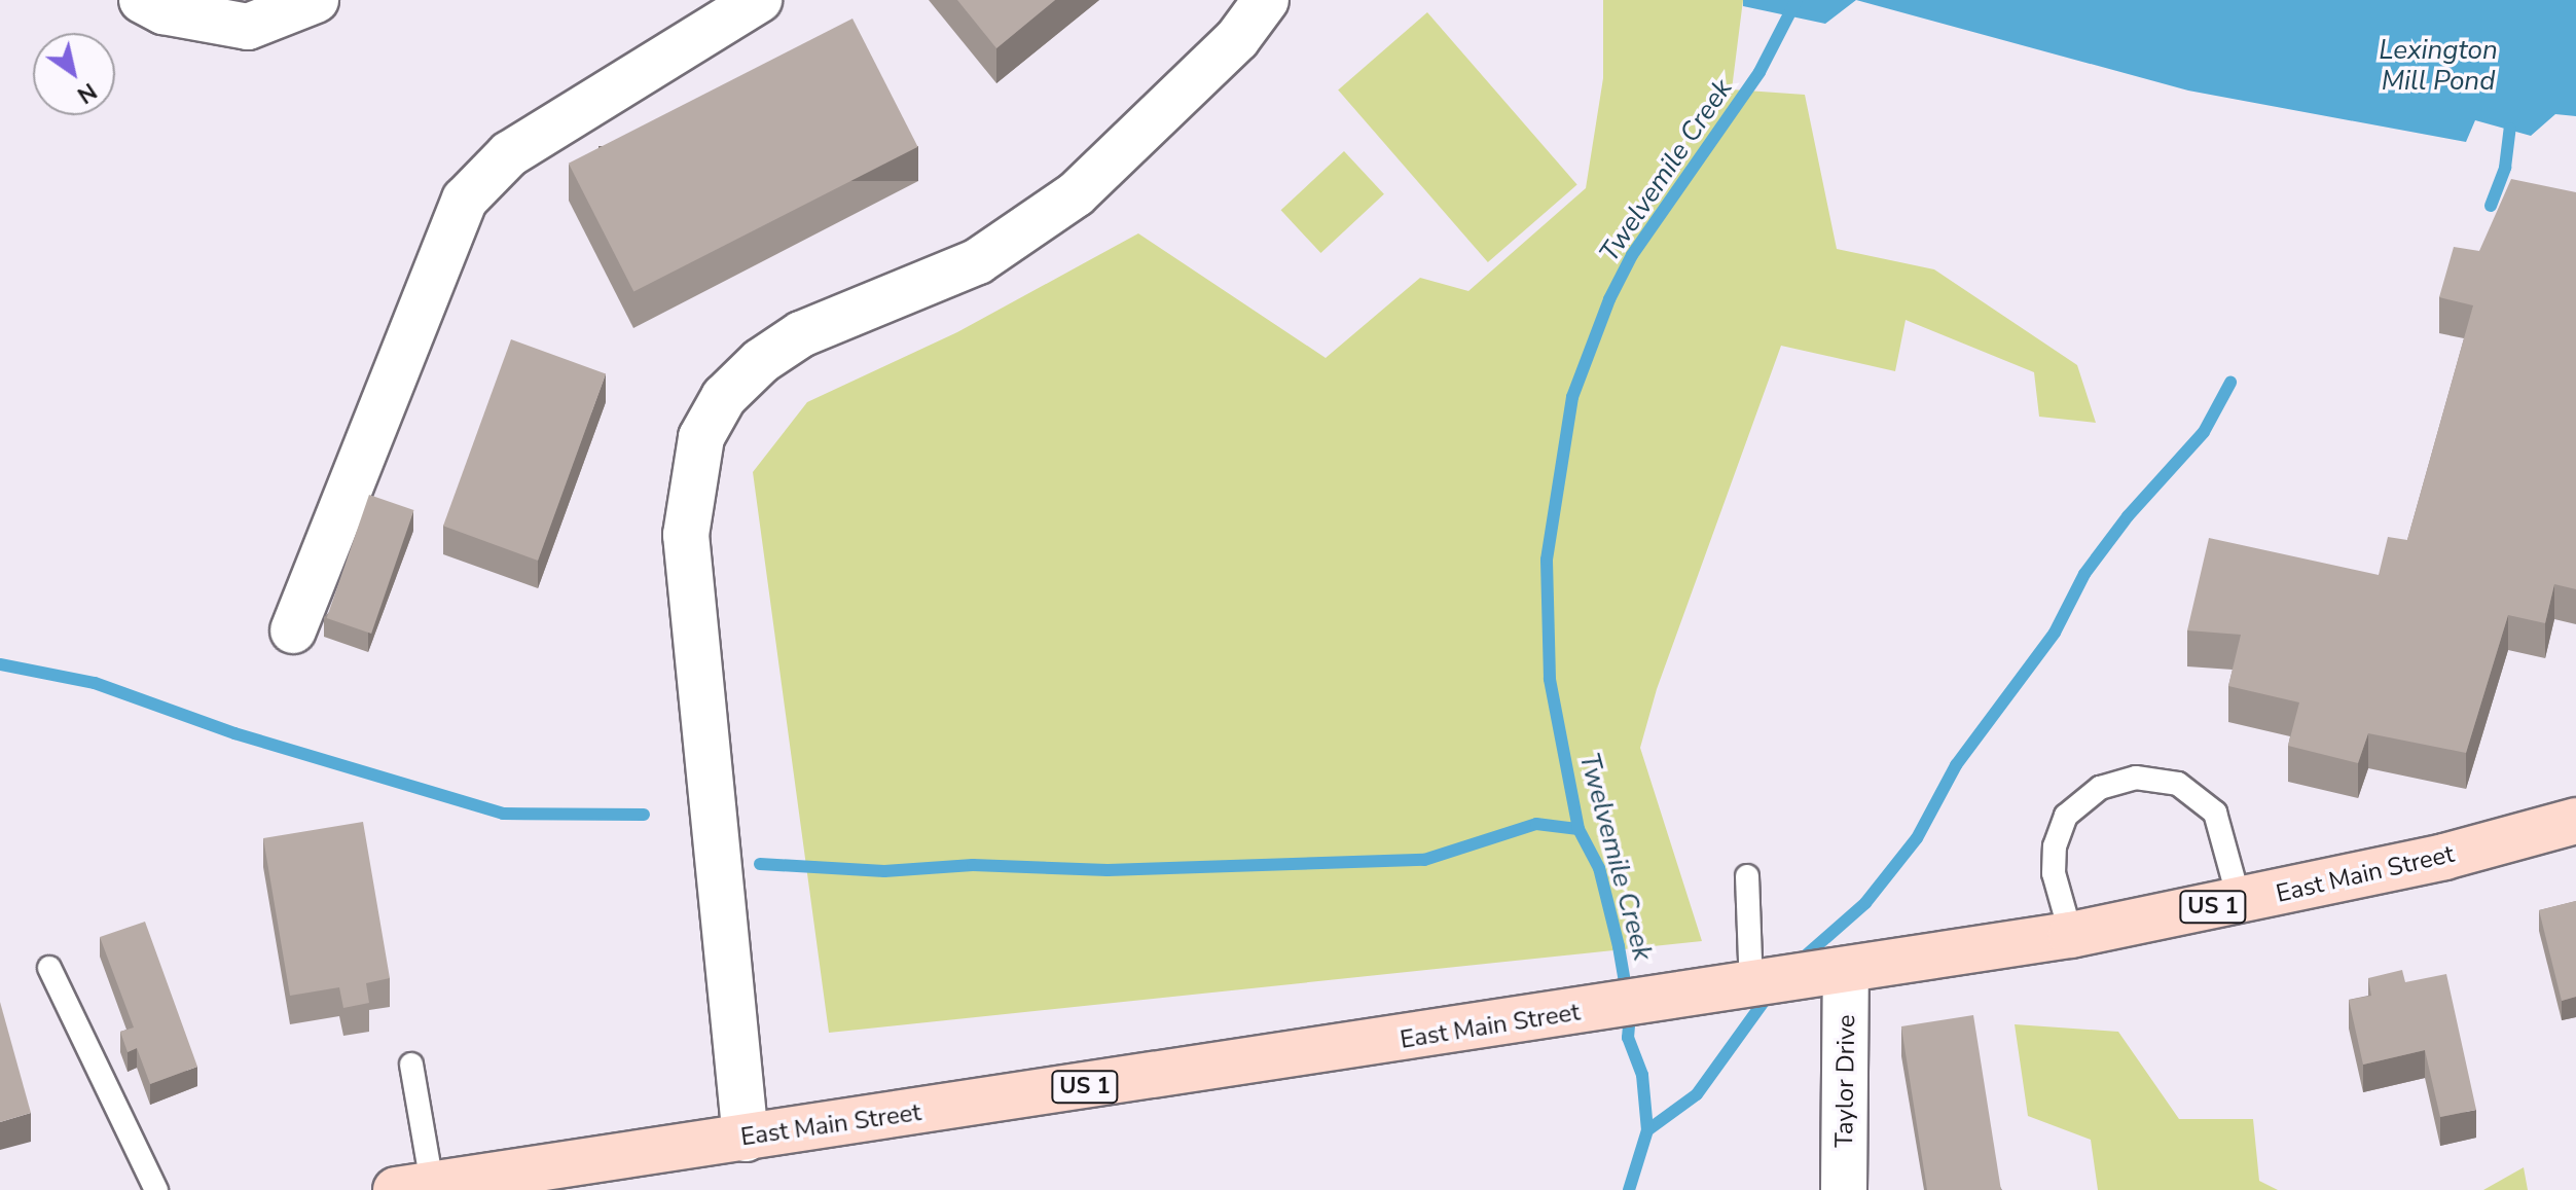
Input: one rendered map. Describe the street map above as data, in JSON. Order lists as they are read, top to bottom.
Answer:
{
  "streets": {
    "main road": ["East Main Street", "US 1"],
    "street": ["Taylor Drive"]
  },
  "crossings": [
    ["East Main Street", "Taylor Drive"]
  ],
  "water": ["Lexington Mill Pond", "Twelvemile Creek"],
  "north": "bottom right"
}
